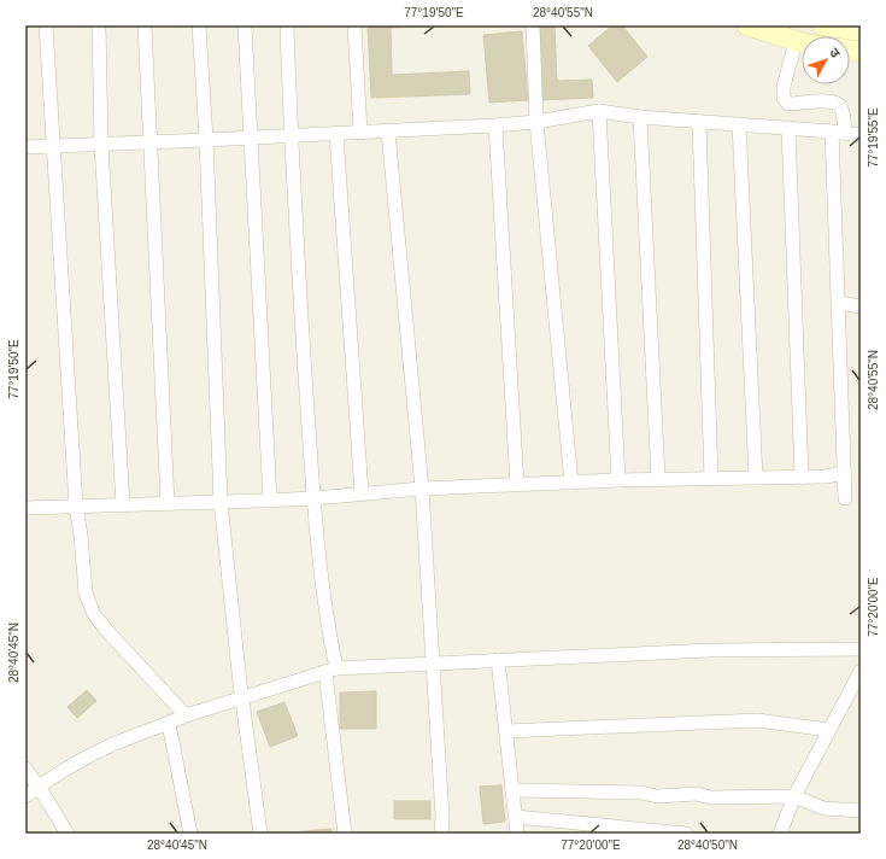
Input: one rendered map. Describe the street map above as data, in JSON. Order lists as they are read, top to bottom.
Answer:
{
  "north": "top right",
  "coordinates": [
    "77°19'50\"E",
    "28°40'55\"N",
    "77°19'55\"E",
    "77°20'00\"E",
    "28°40'45\"N",
    "28°40'50\"N"
  ]
}
